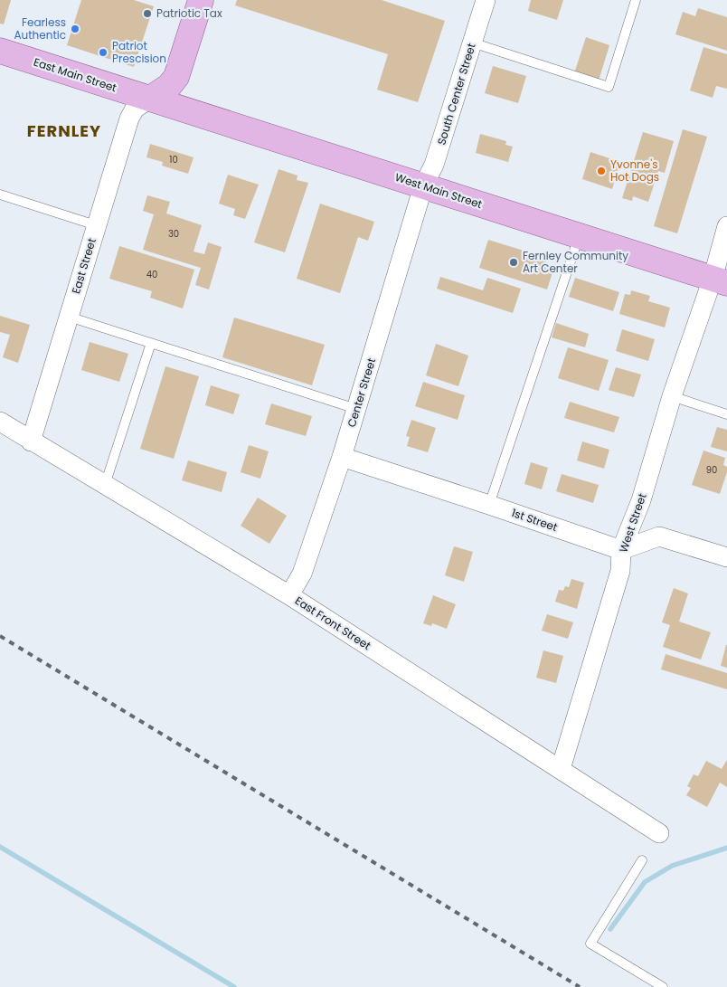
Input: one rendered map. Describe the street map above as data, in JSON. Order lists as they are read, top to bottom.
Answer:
{
  "streets": {
    "main road": ["East Main Street", "West Main Street"],
    "street": [
      "South Center Street",
      "East Street",
      "Center Street",
      "1st Street",
      "West Street",
      "East Front Street"
    ]
  },
  "crossings": [
    ["East Main Street", "West Main Street"],
    ["East Main Street", "East Street"],
    ["South Center Street", "West Main Street"],
    ["South Center Street", "Center Street"],
    ["West Main Street", "East Street"],
    ["West Main Street", "Center Street"],
    ["West Main Street", "West Street"],
    ["East Street", "East Front Street"],
    ["Center Street", "1st Street"],
    ["Center Street", "East Front Street"],
    ["1st Street", "West Street"],
    ["West Street", "East Front Street"]
  ],
  "districts": ["FERNLEY"],
  "places": [
    "Patriotic Tax",
    "Fearless Authentic",
    "Patriot Prescision",
    "Yvonne's Hot Dogs",
    "Fernley Community Art Center"
  ],
  "house_numbers": [
    "10",
    "30",
    "40",
    "90"
  ]
}
